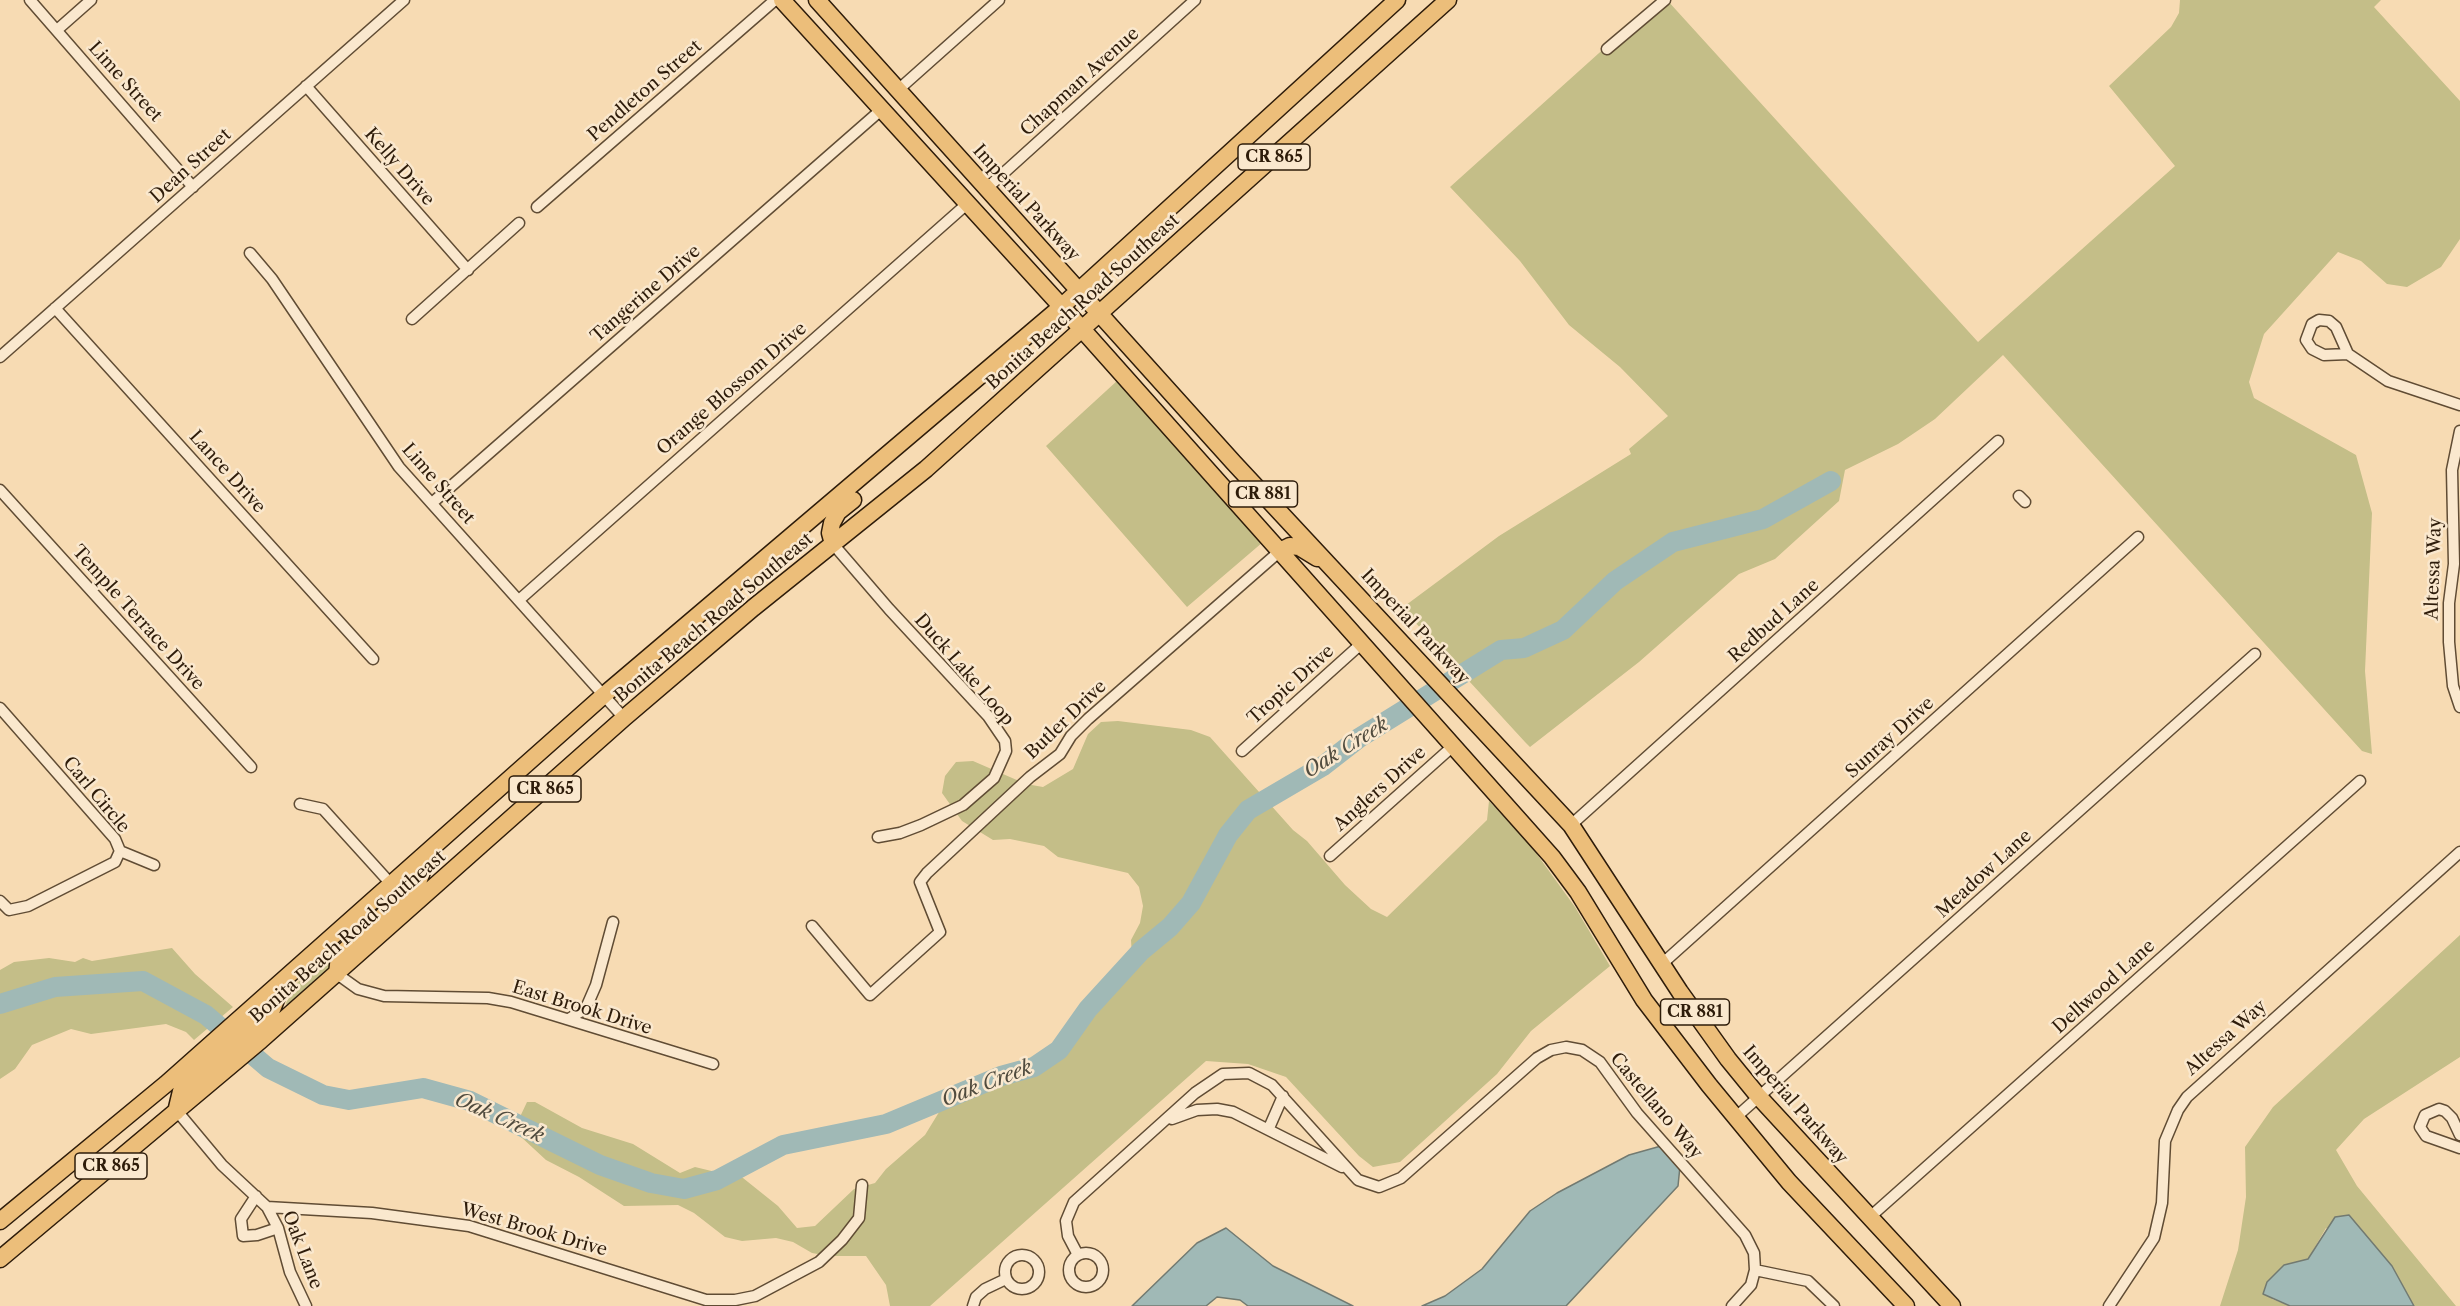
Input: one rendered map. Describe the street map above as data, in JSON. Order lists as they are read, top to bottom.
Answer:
{
  "streets": {
    "main road": [
      "CR 865",
      "Imperial Parkway",
      "Bonita Beach Road Southeast",
      "CR 881"
    ],
    "street": [
      "Lime Street",
      "Chapman Avenue",
      "Pendleton Street",
      "Dean Street",
      "Kelly Drive",
      "Tangerine Drive",
      "Orange Blossom Drive",
      "Lance Drive",
      "Altessa Way",
      "Temple Terrace Drive",
      "Redbud Lane",
      "Duck Lake Loop",
      "Tropic Drive",
      "Butler Drive",
      "Sunray Drive",
      "Anglers Drive",
      "Carl Circle",
      "Meadow Lane",
      "Dellwood Lane",
      "East Brook Drive",
      "Castellano Way",
      "West Brook Drive",
      "Oak Lane"
    ]
  },
  "crossings": [
    ["Lime Street", "Dean Street"],
    ["Lime Street", "Tangerine Drive"],
    ["Lime Street", "Bonita Beach Road Southeast"],
    ["Lime Street", "Orange Blossom Drive"],
    ["Chapman Avenue", "Imperial Parkway"],
    ["Dean Street", "Kelly Drive"],
    ["Dean Street", "Lance Drive"],
    ["Imperial Parkway", "Bonita Beach Road Southeast"],
    ["Imperial Parkway", "Redbud Lane"],
    ["Imperial Parkway", "Sunray Drive"],
    ["Imperial Parkway", "Meadow Lane"],
    ["Imperial Parkway", "Dellwood Lane"],
    ["Bonita Beach Road Southeast", "CR 881"],
    ["Bonita Beach Road Southeast", "Duck Lake Loop"],
    ["Bonita Beach Road Southeast", "East Brook Drive"],
    ["CR 881", "Tropic Drive"],
    ["CR 881", "Butler Drive"],
    ["CR 881", "Anglers Drive"],
    ["CR 881", "Meadow Lane"],
    ["West Brook Drive", "Oak Lane"]
  ],
  "water": ["Oak Creek"]
}
